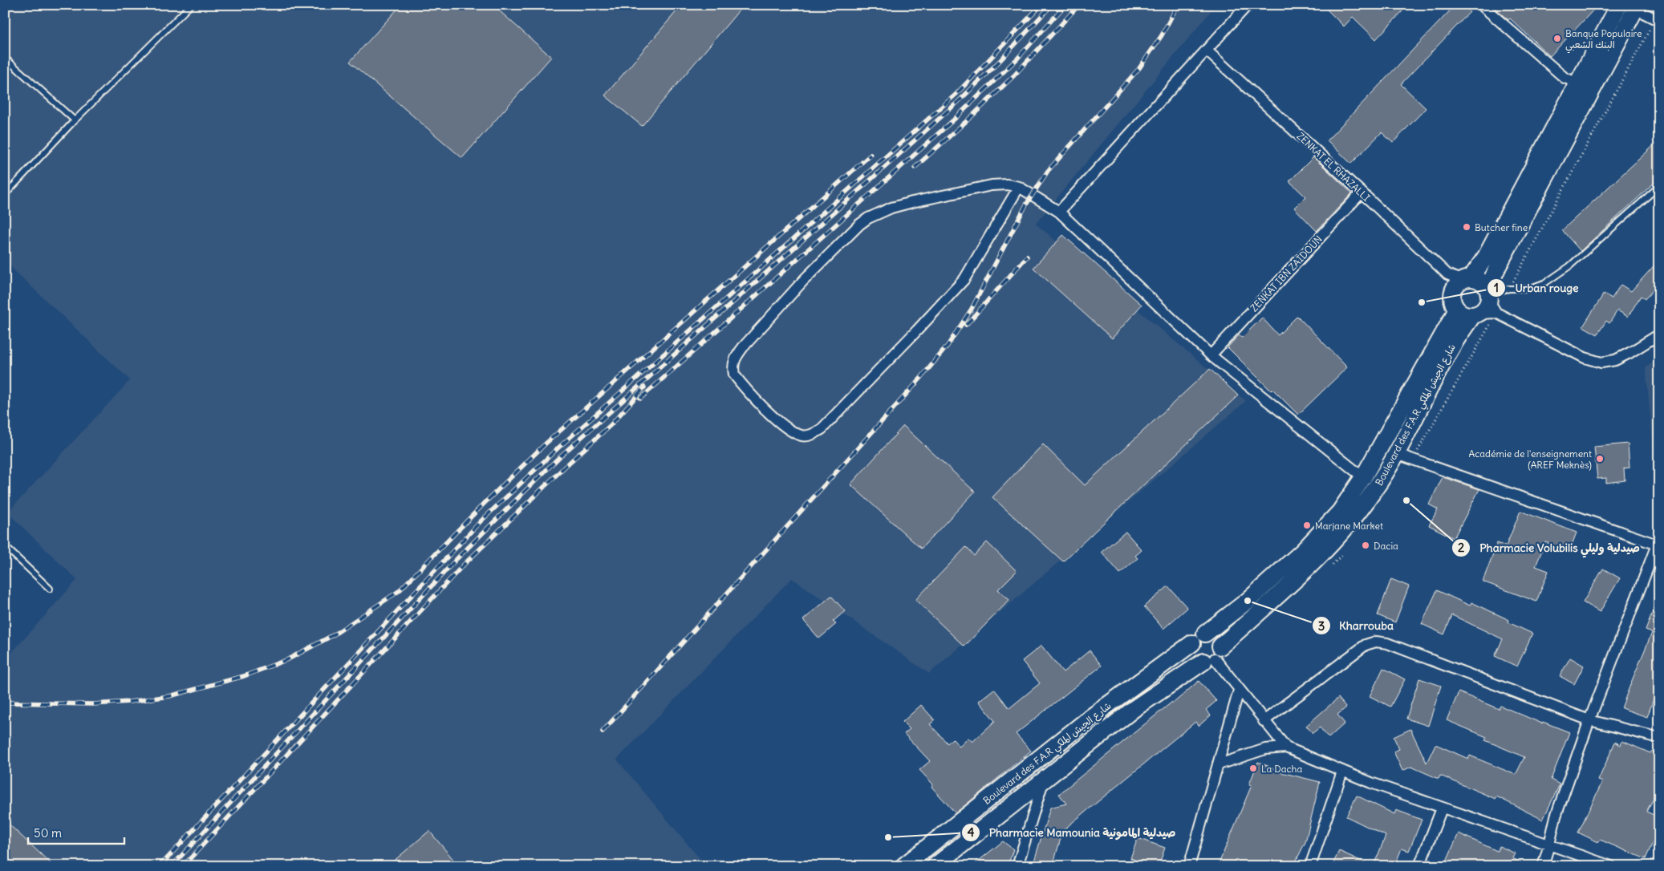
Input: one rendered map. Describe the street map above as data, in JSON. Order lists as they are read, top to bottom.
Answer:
{
  "streets": {
    "main road": ["Boulevard des F.A.R شارع الجيش الملكي"],
    "street": ["ZENKAT EL RHAZALLI", "ZENKAT IBN ZAÏDOUN"]
  },
  "crossings": [
    ["ZENKAT EL RHAZALLI", "ZENKAT IBN ZAÏDOUN"],
    ["ZENKAT EL RHAZALLI", "Boulevard des F.A.R شارع الجيش الملكي"]
  ],
  "places": [
    "Banque Populaire البنك الشعبي",
    "Butcher fine",
    "Urban rouge",
    "Académie de l'enseignement (AREF Meknès)",
    "Pharmacie Volubilis صيدلية وليلي",
    "Marjane Market",
    "Dacia",
    "Kharrouba",
    "La Dacha",
    "Pharmacie Mamounia صيدلية المامونية"
  ],
  "scale_bar": "50 m"
}
